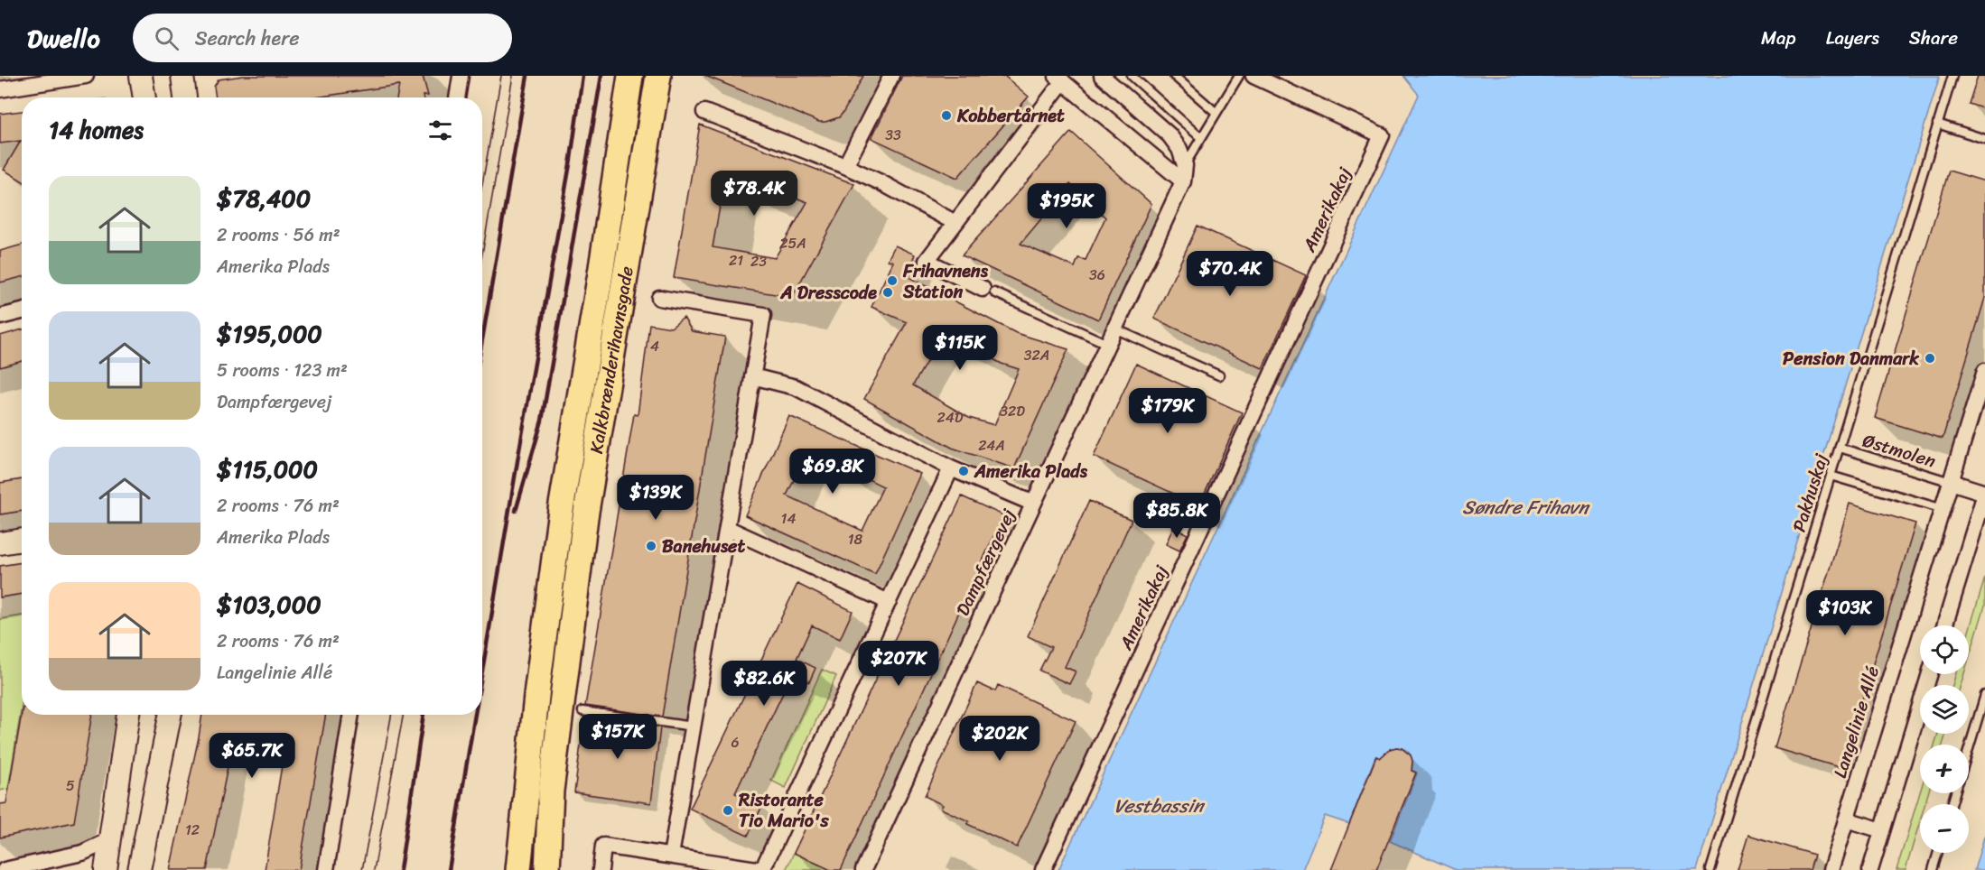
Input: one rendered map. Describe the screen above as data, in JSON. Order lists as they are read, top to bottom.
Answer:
{
  "streets": {
    "main road": ["Kalkbrænderihavnsgade"],
    "street": ["Amerikakaj", "Dampfærgevej", "Langelinie Allé"],
    "lane": ["Østmolen", "Pakhuskaj"]
  },
  "crossings": [
    ["Østmolen", "Pakhuskaj"],
    ["Østmolen", "Langelinie Allé"]
  ],
  "water": ["Søndre Frihavn", "Vestbassin"],
  "places": [
    "Kobbertårnet",
    "Frihavnens Station",
    "A Dresscode",
    "Pension Danmark",
    "Amerika Plads",
    "Banehuset",
    "Ristorante Tio Mario's"
  ],
  "house_numbers": [
    "33",
    "25A",
    "21",
    "23",
    "36",
    "4",
    "32A",
    "32D",
    "24D",
    "24A",
    "14",
    "18",
    "6",
    "5",
    "12"
  ],
  "page": {
    "header": "Dwello",
    "search": "Search here",
    "nav": ["Map", "Layers", "Share"],
    "heading": "14 homes",
    "list": [
      {
        "name": "$78,400",
        "note": "2 rooms · 56 m² · Amerika Plads"
      },
      {
        "name": "$195,000",
        "note": "5 rooms · 123 m² · Dampfærgevej"
      },
      {
        "name": "$115,000",
        "note": "2 rooms · 76 m² · Amerika Plads"
      },
      {
        "name": "$103,000",
        "note": "2 rooms · 76 m² · Langelinie Allé"
      }
    ],
    "price": [
      "$78.4K",
      "$195K",
      "$70.4K",
      "$115K",
      "$179K",
      "$69.8K",
      "$139K",
      "$85.8K",
      "$103K",
      "$207K",
      "$82.6K",
      "$157K",
      "$202K",
      "$65.7K"
    ],
    "map_buttons": ["+", "−"]
  }
}
